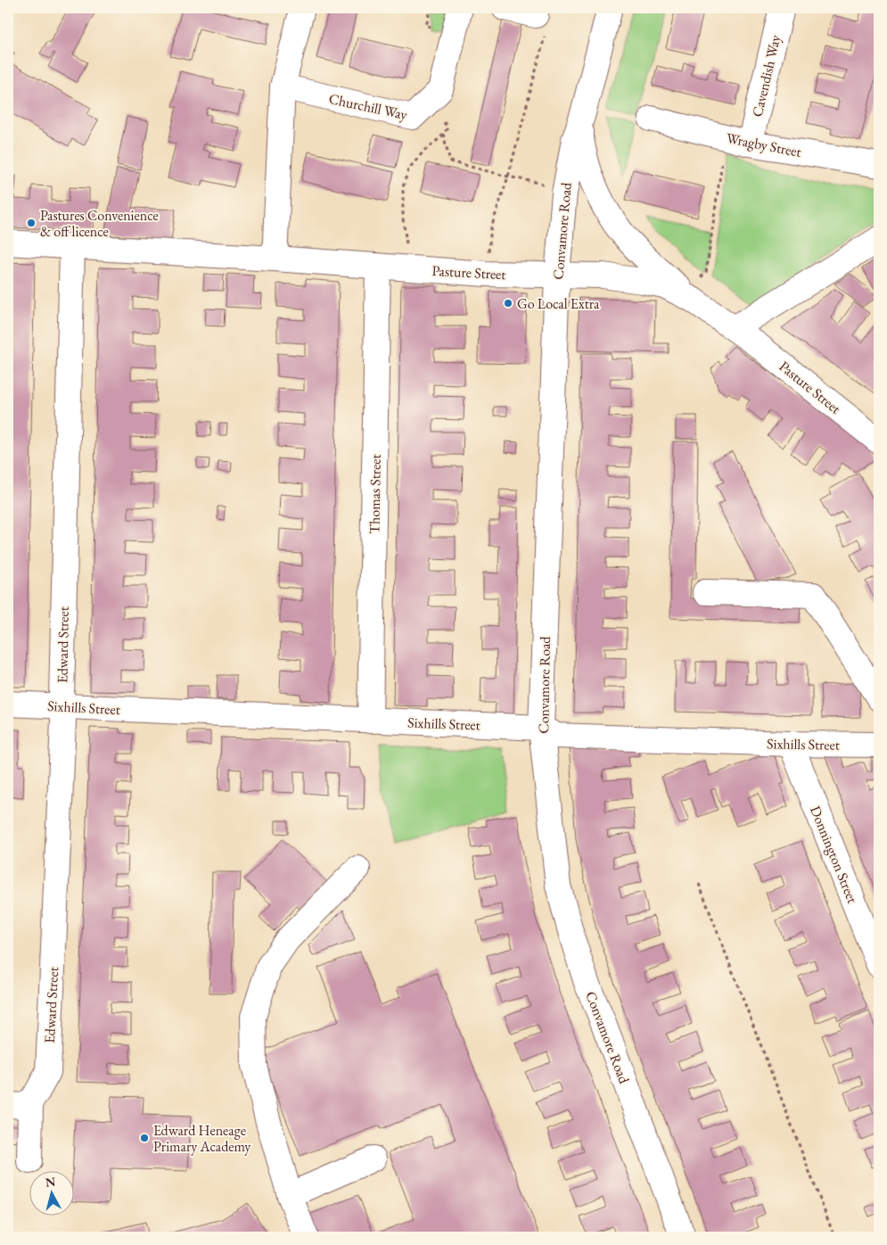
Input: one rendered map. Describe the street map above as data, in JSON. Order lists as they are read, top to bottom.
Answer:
{
  "streets": {
    "street": [
      "Cavendish Way",
      "Churchill Way",
      "Wragby Street",
      "Convamore Road",
      "Pasture Street",
      "Thomas Street",
      "Edward Street",
      "Sixhills Street",
      "Donnington Street"
    ]
  },
  "crossings": [
    ["Cavendish Way", "Wragby Street"],
    ["Convamore Road", "Pasture Street"],
    ["Convamore Road", "Sixhills Street"],
    ["Pasture Street", "Thomas Street"],
    ["Pasture Street", "Edward Street"],
    ["Thomas Street", "Sixhills Street"],
    ["Edward Street", "Sixhills Street"],
    ["Sixhills Street", "Donnington Street"]
  ],
  "places": ["Pastures Convenience & off licence", "Go Local Extra", "Edward Heneage Primary Academy"],
  "north": "top"
}
